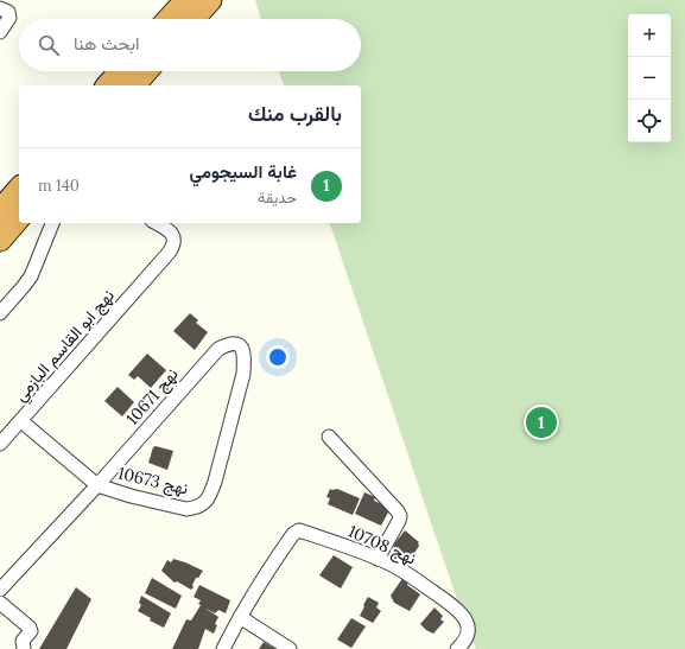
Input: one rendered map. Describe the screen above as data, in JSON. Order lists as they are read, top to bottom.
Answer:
{
  "streets": {
    "street": [
      "نهج ابو القاسم البازمي",
      "نهج 10671",
      "نهج 10673",
      "نهج 10708"
    ]
  },
  "crossings": [
    ["نهج 10671", "نهج 10673"]
  ],
  "page": {
    "map_buttons": ["+", "−"],
    "search": "ابحث هنا",
    "heading": "بالقرب منك",
    "list": [
      {
        "mark": "1",
        "name": "غابة السيجومي",
        "note": "حديقة",
        "value": "140 m"
      }
    ],
    "pins": "1"
  }
}
